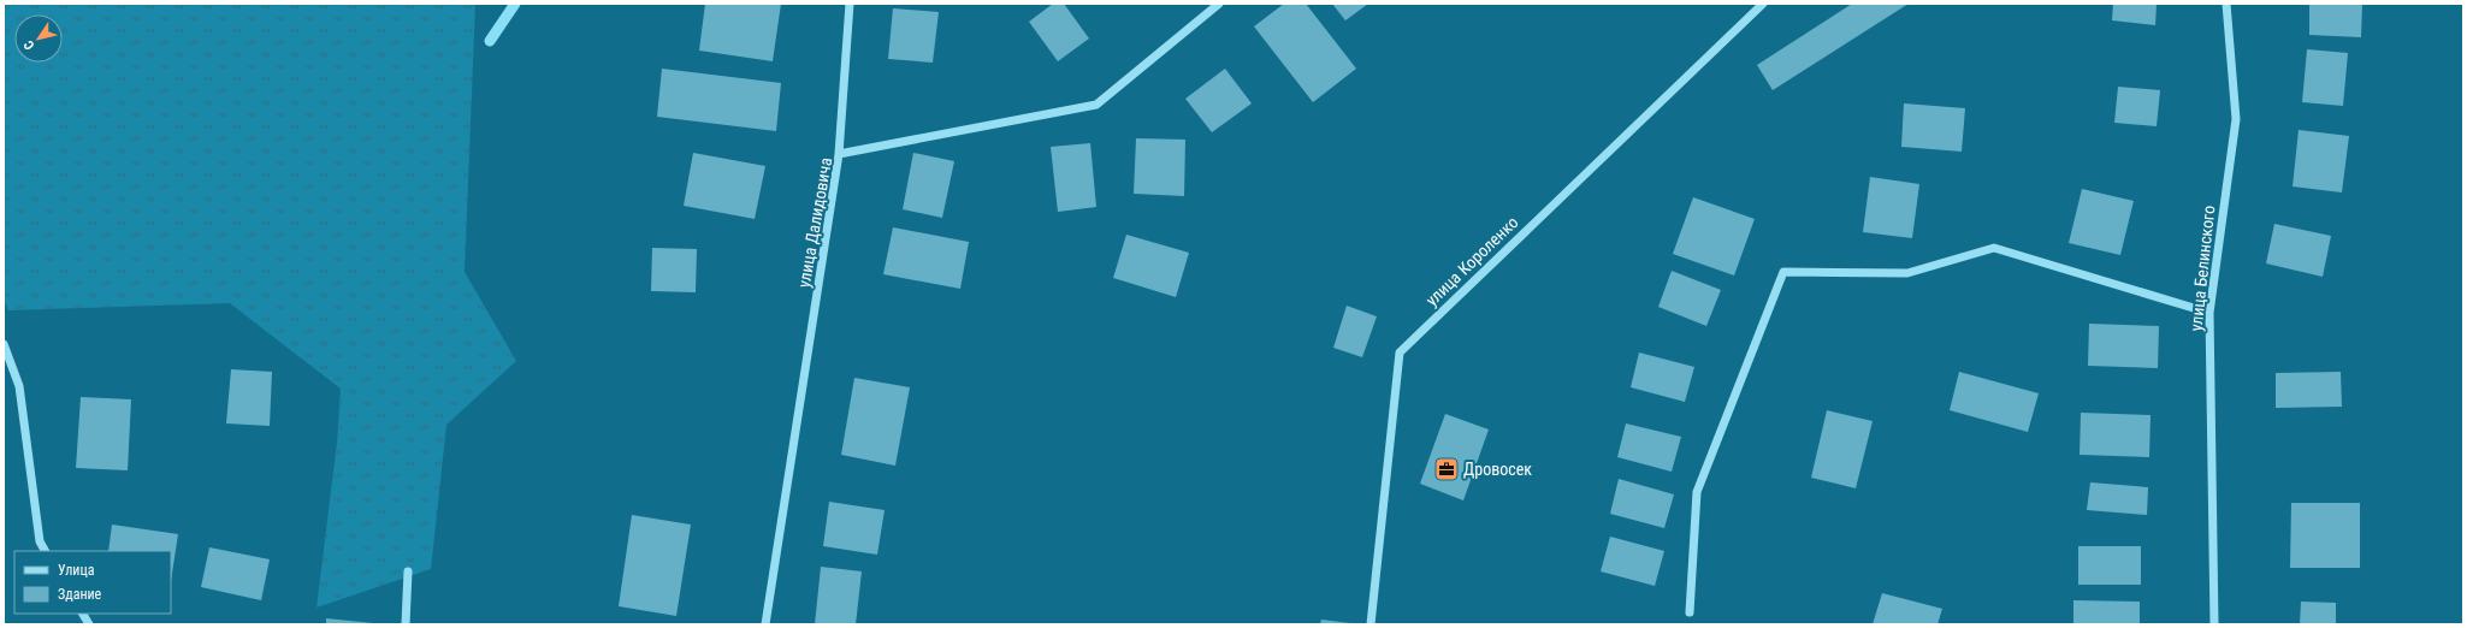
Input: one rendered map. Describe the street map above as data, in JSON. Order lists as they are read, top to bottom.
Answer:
{
  "streets": {
    "street": ["улица Далидовича", "улица Короленко", "улица Белинского"]
  },
  "places": {
    "office": ["Дровосек"]
  },
  "legend": ["Улица", "Здание"],
  "north": "bottom left"
}
